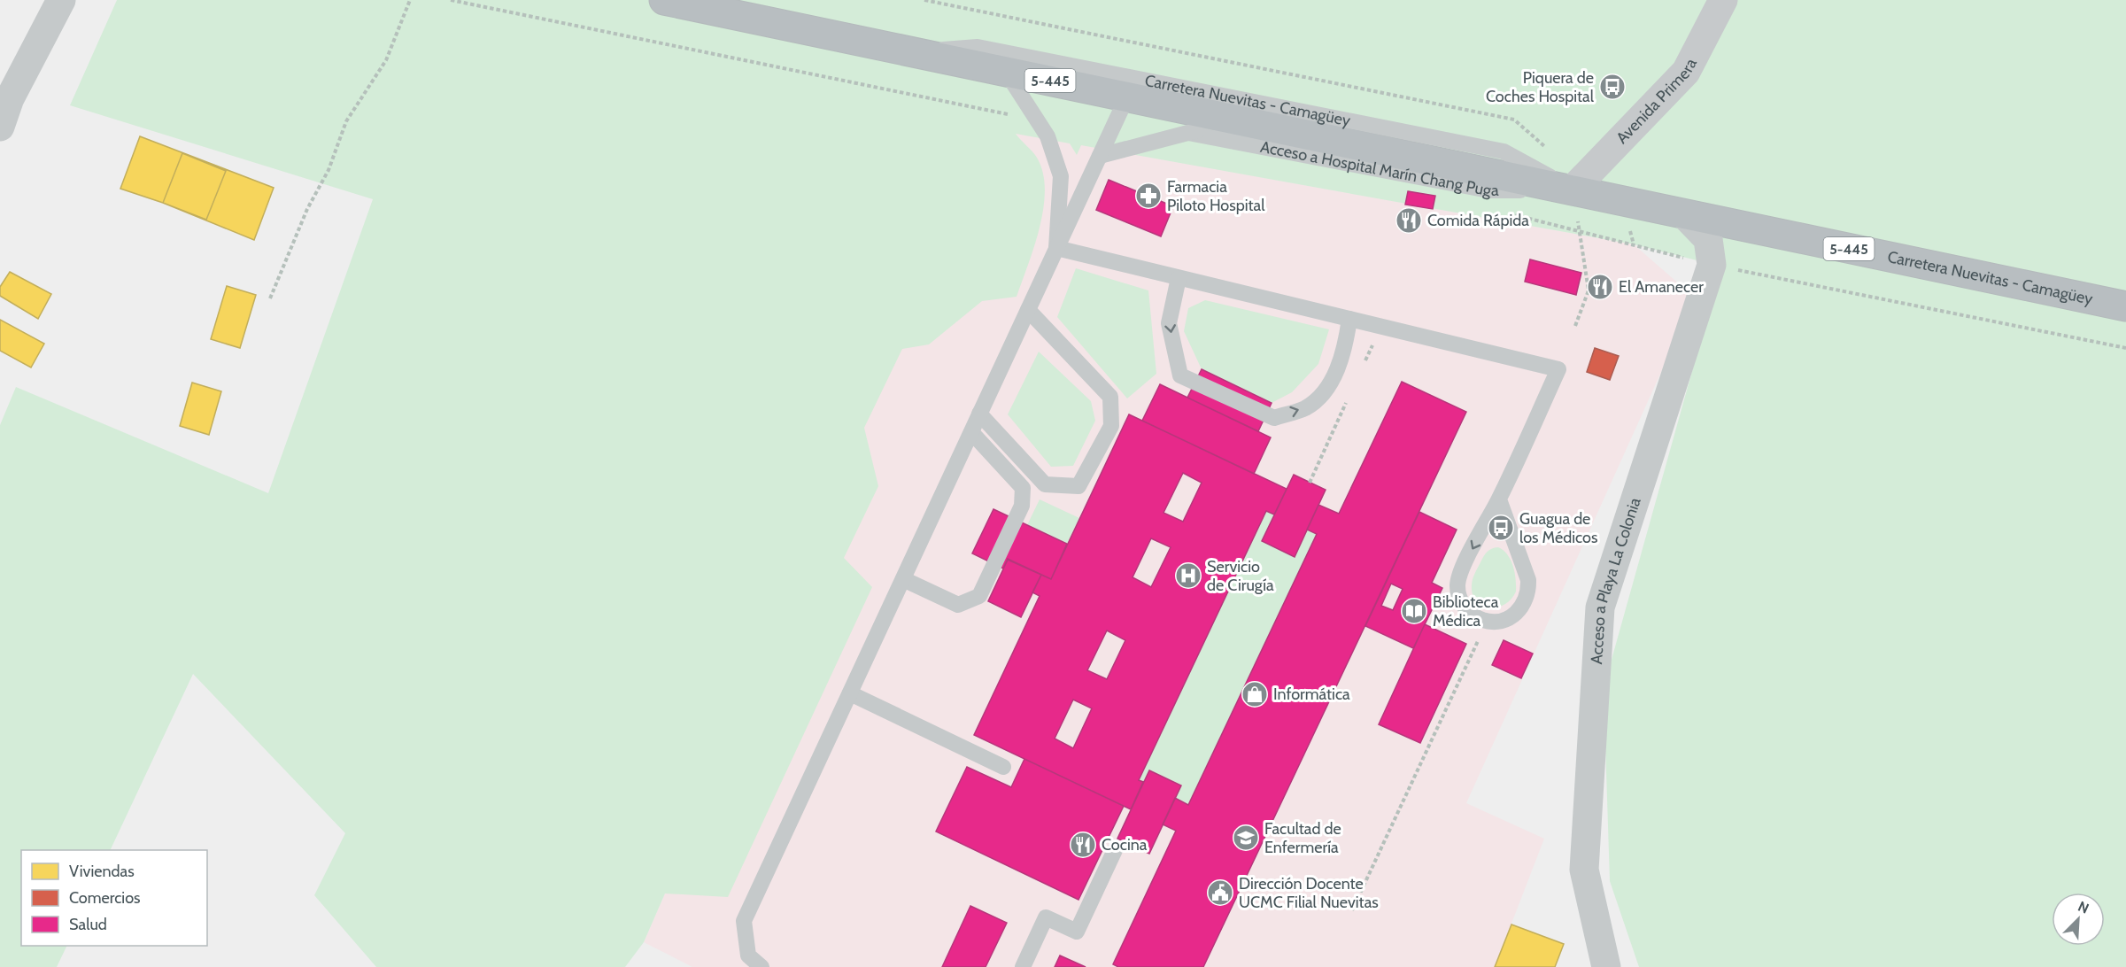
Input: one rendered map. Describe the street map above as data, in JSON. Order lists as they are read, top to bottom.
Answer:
{
  "streets": {
    "highway": ["5-445", "Carretera Nuevitas - Camagüey"],
    "main road": ["Avenida Primera"],
    "street": ["Acceso a Playa La Colonia"],
    "lane": ["Acceso a Hospital Marín Chang Puga"]
  },
  "crossings": [
    ["Avenida Primera", "Carretera Nuevitas - Camagüey"],
    ["Avenida Primera", "Acceso a Hospital Marín Chang Puga"],
    ["Carretera Nuevitas - Camagüey", "Acceso a Hospital Marín Chang Puga"],
    ["Carretera Nuevitas - Camagüey", "Acceso a Playa La Colonia"]
  ],
  "places": {
    "bus stop": ["Piquera de Coches Hospital", "Guagua de los Médicos"],
    "pharmacy": ["Farmacia Piloto Hospital"],
    "restaurant": ["Comida Rápida", "El Amanecer", "Cocina"],
    "hospital": ["Servicio de Cirugía"],
    "library": ["Biblioteca Médica"],
    "shop": ["Informática"],
    "school or university": ["Facultad de Enfermería"],
    "public building": ["Dirección Docente UCMC Filial Nuevitas"]
  },
  "legend": ["Viviendas", "Comercios", "Salud"],
  "north": "top right"
}
